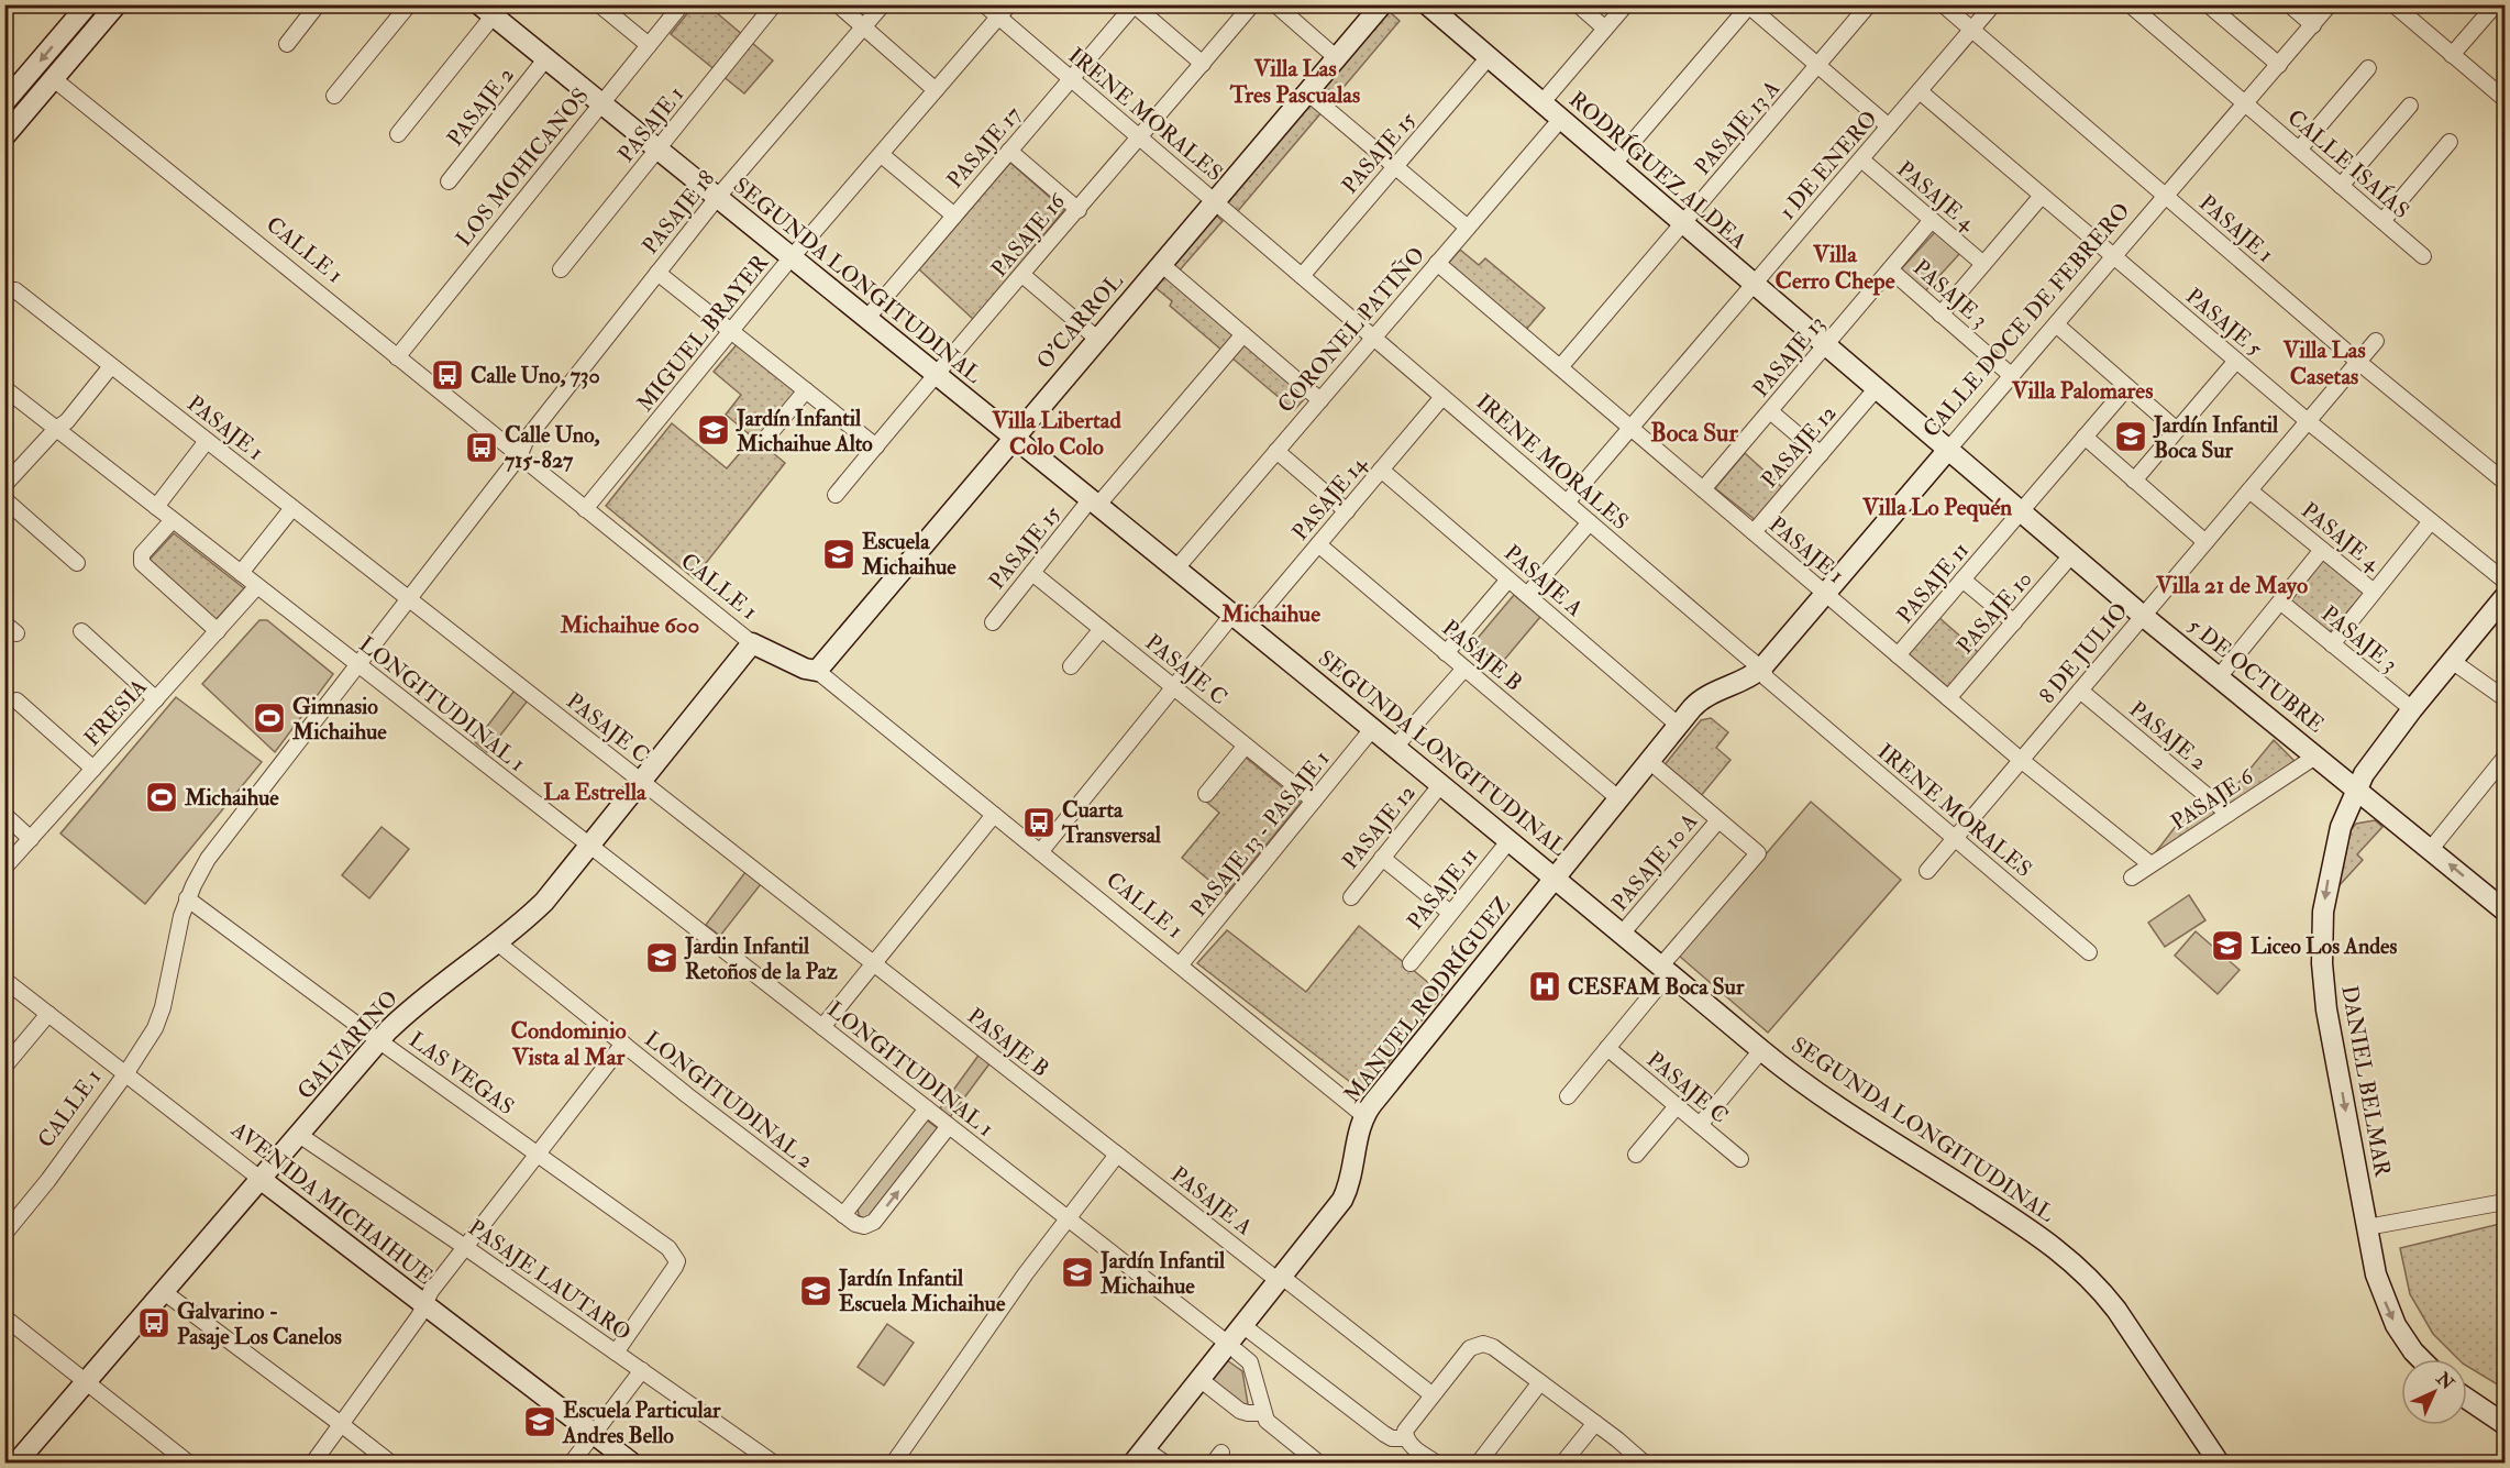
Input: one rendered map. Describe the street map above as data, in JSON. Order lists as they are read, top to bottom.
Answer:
{
  "streets": {
    "street": [
      "PASAJE 2",
      "IRENE MORALES",
      "PASAJE 1",
      "PASAJE 13 A",
      "PASAJE 17",
      "PASAJE 15",
      "CALLE ISAÍAS",
      "1 DE ENERO",
      "LOS MOHICANOS",
      "RODRÍGUEZ ALDEA",
      "PASAJE 4",
      "PASAJE 18",
      "PASAJE 16",
      "CALLE 1",
      "SEGUNDA LONGITUDINAL",
      "PASAJE 3",
      "CALLE DOCE DE FEBRERO",
      "O'CARROL",
      "PASAJE 5",
      "CORONEL PATIÑO",
      "MIGUEL BRAYER",
      "PASAJE 13",
      "PASAJE 12",
      "PASAJE 14",
      "PASAJE A",
      "PASAJE 11",
      "PASAJE 10",
      "8 DE JULIO",
      "PASAJE B",
      "PASAJE C",
      "5 DE OCTUBRE",
      "LONGITUDINAL 1",
      "FRESIA",
      "PASAJE 6",
      "PASAJE 13 - PASAJE 1",
      "PASAJE 10 A",
      "MANUEL RODRÍGUEZ",
      "GALVARINO",
      "LAS VEGAS",
      "DANIEL BELMAR",
      "LONGITUDINAL 2",
      "AVENIDA MICHAIHUE",
      "PASAJE LAUTARO"
    ]
  },
  "crossings": [
    ["PASAJE 2", "SEGUNDA LONGITUDINAL"],
    ["PASAJE 2", "8 DE JULIO"],
    ["PASAJE 2", "PASAJE 6"],
    ["IRENE MORALES", "PASAJE 17"],
    ["IRENE MORALES", "PASAJE 15"],
    ["IRENE MORALES", "1 DE ENERO"],
    ["IRENE MORALES", "PASAJE 16"],
    ["IRENE MORALES", "CALLE DOCE DE FEBRERO"],
    ["IRENE MORALES", "O'CARROL"],
    ["IRENE MORALES", "CORONEL PATIÑO"],
    ["IRENE MORALES", "MIGUEL BRAYER"],
    ["IRENE MORALES", "PASAJE 14"],
    ["IRENE MORALES", "8 DE JULIO"],
    ["IRENE MORALES", "MANUEL RODRÍGUEZ"],
    ["PASAJE 1", "PASAJE 13 A"],
    ["PASAJE 1", "1 DE ENERO"],
    ["PASAJE 1", "PASAJE 18"],
    ["PASAJE 1", "SEGUNDA LONGITUDINAL"],
    ["PASAJE 1", "CALLE DOCE DE FEBRERO"],
    ["PASAJE 1", "CORONEL PATIÑO"],
    ["PASAJE 1", "PASAJE 13"],
    ["PASAJE 1", "PASAJE 12"],
    ["PASAJE 1", "PASAJE 11"],
    ["PASAJE 1", "PASAJE 10"],
    ["PASAJE 1", "8 DE JULIO"],
    ["PASAJE 1", "PASAJE C"],
    ["PASAJE 1", "PASAJE 6"],
    ["PASAJE 13 A", "RODRÍGUEZ ALDEA"],
    ["PASAJE 17", "SEGUNDA LONGITUDINAL"],
    ["PASAJE 15", "RODRÍGUEZ ALDEA"],
    ["PASAJE 15", "SEGUNDA LONGITUDINAL"],
    ["PASAJE 15", "PASAJE C"],
    ["CALLE ISAÍAS", "CALLE DOCE DE FEBRERO"],
    ["1 DE ENERO", "RODRÍGUEZ ALDEA"],
    ["1 DE ENERO", "PASAJE 4"],
    ["1 DE ENERO", "PASAJE 5"],
    ["LOS MOHICANOS", "CALLE 1"],
    ["LOS MOHICANOS", "SEGUNDA LONGITUDINAL"],
    ["RODRÍGUEZ ALDEA", "CALLE DOCE DE FEBRERO"],
    ["RODRÍGUEZ ALDEA", "CORONEL PATIÑO"],
    ["RODRÍGUEZ ALDEA", "PASAJE 13"],
    ["RODRÍGUEZ ALDEA", "PASAJE 12"],
    ["RODRÍGUEZ ALDEA", "5 DE OCTUBRE"],
    ["PASAJE 4", "PASAJE 13"],
    ["PASAJE 4", "8 DE JULIO"],
    ["PASAJE 18", "CALLE 1"],
    ["PASAJE 18", "SEGUNDA LONGITUDINAL"],
    ["PASAJE 18", "PASAJE C"],
    ["PASAJE 18", "LONGITUDINAL 1"],
    ["PASAJE 16", "SEGUNDA LONGITUDINAL"],
    ["CALLE 1", "O'CARROL"],
    ["CALLE 1", "MIGUEL BRAYER"],
    ["CALLE 1", "LONGITUDINAL 1"],
    ["CALLE 1", "PASAJE 13 - PASAJE 1"],
    ["CALLE 1", "MANUEL RODRÍGUEZ"],
    ["CALLE 1", "GALVARINO"],
    ["CALLE 1", "LAS VEGAS"],
    ["CALLE 1", "AVENIDA MICHAIHUE"],
    ["SEGUNDA LONGITUDINAL", "O'CARROL"],
    ["SEGUNDA LONGITUDINAL", "CORONEL PATIÑO"],
    ["SEGUNDA LONGITUDINAL", "MIGUEL BRAYER"],
    ["SEGUNDA LONGITUDINAL", "PASAJE 12"],
    ["SEGUNDA LONGITUDINAL", "PASAJE 14"],
    ["SEGUNDA LONGITUDINAL", "PASAJE 11"],
    ["SEGUNDA LONGITUDINAL", "PASAJE 13 - PASAJE 1"],
    ["SEGUNDA LONGITUDINAL", "PASAJE 10 A"],
    ["SEGUNDA LONGITUDINAL", "MANUEL RODRÍGUEZ"],
    ["PASAJE 3", "CALLE DOCE DE FEBRERO"],
    ["PASAJE 3", "PASAJE 13"],
    ["PASAJE 3", "DANIEL BELMAR"],
    ["CALLE DOCE DE FEBRERO", "PASAJE 5"],
    ["CALLE DOCE DE FEBRERO", "5 DE OCTUBRE"],
    ["CALLE DOCE DE FEBRERO", "MANUEL RODRÍGUEZ"],
    ["PASAJE 5", "8 DE JULIO"],
    ["PASAJE 14", "PASAJE A"],
    ["PASAJE 14", "PASAJE B"],
    ["PASAJE A", "PASAJE B"],
    ["PASAJE A", "MANUEL RODRÍGUEZ"],
    ["PASAJE 11", "5 DE OCTUBRE"],
    ["PASAJE 10", "5 DE OCTUBRE"],
    ["8 DE JULIO", "5 DE OCTUBRE"],
    ["PASAJE B", "PASAJE C"],
    ["PASAJE B", "MANUEL RODRÍGUEZ"],
    ["PASAJE C", "PASAJE 13 - PASAJE 1"],
    ["PASAJE C", "GALVARINO"],
    ["5 DE OCTUBRE", "PASAJE 6"],
    ["5 DE OCTUBRE", "DANIEL BELMAR"],
    ["LONGITUDINAL 1", "FRESIA"],
    ["LONGITUDINAL 1", "MANUEL RODRÍGUEZ"],
    ["LONGITUDINAL 1", "GALVARINO"],
    ["LONGITUDINAL 1", "LONGITUDINAL 2"],
    ["GALVARINO", "LAS VEGAS"],
    ["GALVARINO", "LONGITUDINAL 2"],
    ["GALVARINO", "AVENIDA MICHAIHUE"],
    ["GALVARINO", "PASAJE LAUTARO"],
    ["LAS VEGAS", "PASAJE LAUTARO"]
  ],
  "one_way": ["DANIEL BELMAR"],
  "districts": [
    "Villa Las Tres Pascualas",
    "Villa Cerro Chepe",
    "Villa Las Casetas",
    "Villa Palomares",
    "Villa Libertad Colo Colo",
    "Boca Sur",
    "Villa Lo Pequén",
    "Villa 21 de Mayo",
    "Michaihue",
    "Michaihue 600",
    "La Estrella",
    "Condominio Vista al Mar"
  ],
  "places": {
    "bus stop": [
      "Calle Uno, 730",
      "Calle Uno, 715-827",
      "Cuarta Transversal",
      "Galvarino - Pasaje Los Canelos"
    ],
    "school or university": [
      "Jardín Infantil Michaihue Alto",
      "Jardín Infantil Boca Sur",
      "Escuela Michaihue",
      "Liceo Los Andes",
      "Jardin Infantil Retoños de la Paz",
      "Jardín Infantil Michaihue",
      "Jardín Infantil Escuela Michaihue",
      "Escuela Particular Andres Bello"
    ],
    "sports": ["Gimnasio Michaihue", "Michaihue"],
    "hospital": ["CESFAM Boca Sur"]
  },
  "north": "top right"
}
